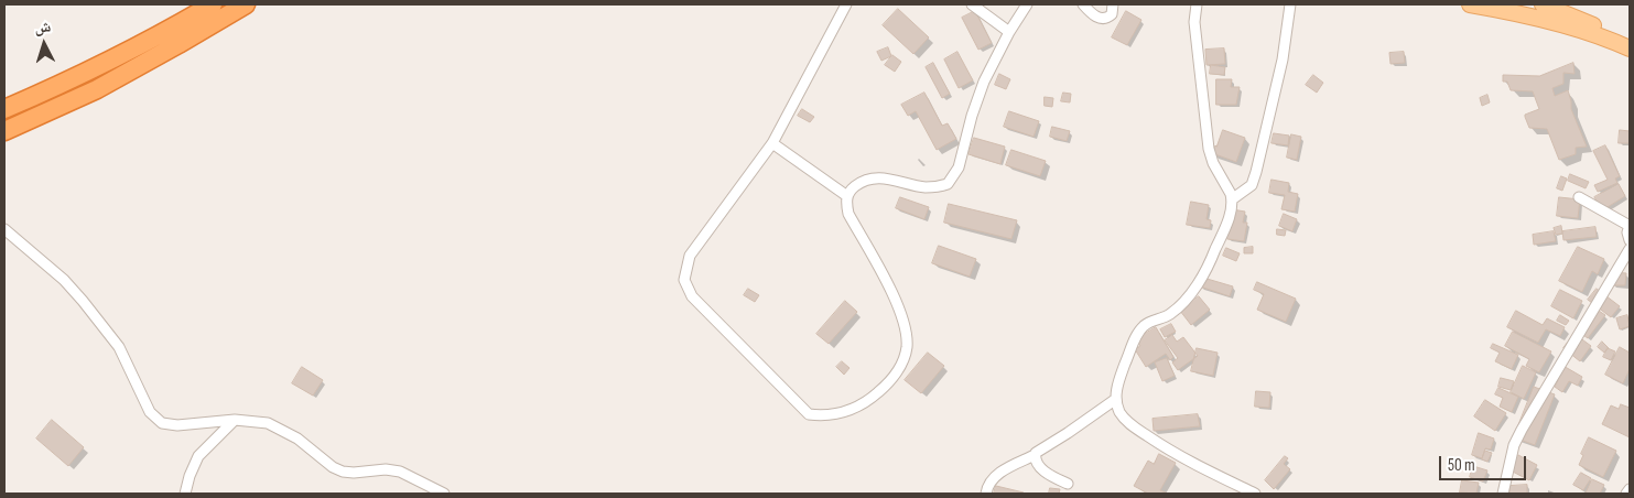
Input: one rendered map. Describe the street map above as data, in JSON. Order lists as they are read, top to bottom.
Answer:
{
  "scale_bar": "50 m",
  "north": "top"
}
